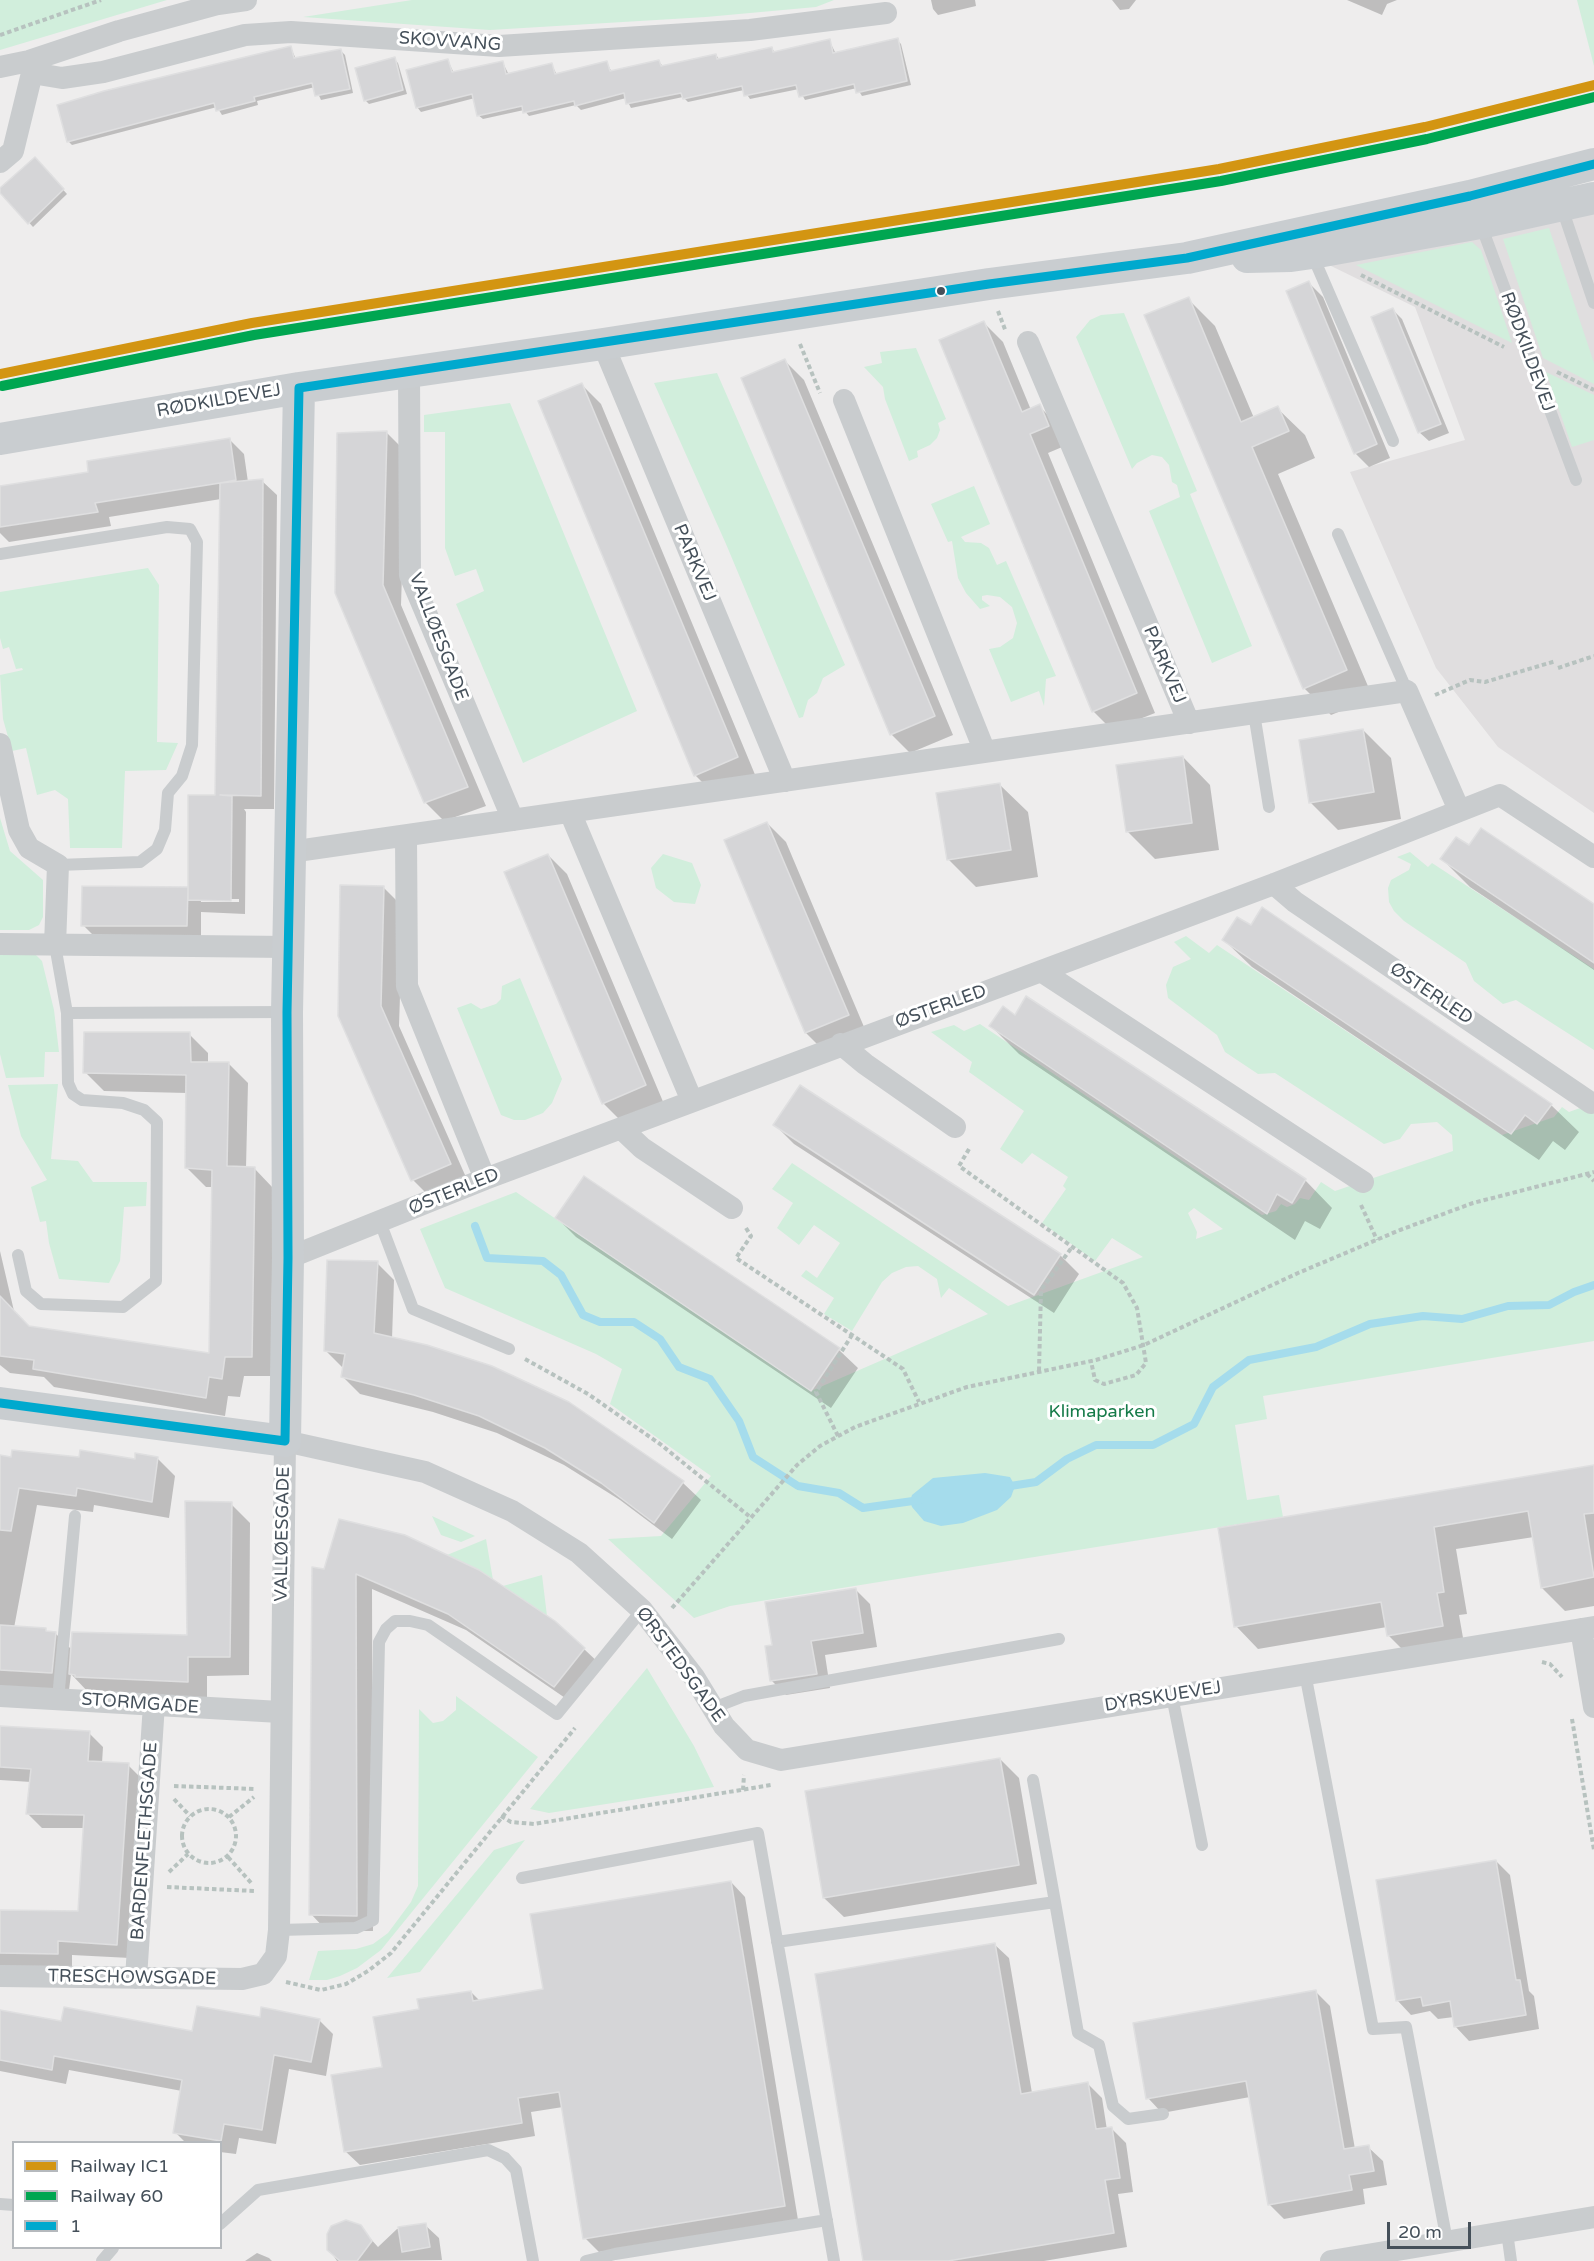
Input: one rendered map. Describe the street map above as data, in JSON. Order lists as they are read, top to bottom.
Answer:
{
  "streets": {
    "street": [
      "SKOVVANG",
      "RØDKILDEVEJ",
      "PARKVEJ",
      "VALLØESGADE",
      "ØSTERLED",
      "ØRSTEDSGADE",
      "DYRSKUEVEJ",
      "STORMGADE",
      "BARDENFLETHSGADE",
      "TRESCHOWSGADE"
    ]
  },
  "crossings": [
    ["RØDKILDEVEJ", "PARKVEJ"],
    ["RØDKILDEVEJ", "VALLØESGADE"],
    ["PARKVEJ", "VALLØESGADE"],
    ["VALLØESGADE", "ØSTERLED"],
    ["VALLØESGADE", "ØRSTEDSGADE"],
    ["VALLØESGADE", "STORMGADE"],
    ["VALLØESGADE", "TRESCHOWSGADE"],
    ["ØRSTEDSGADE", "DYRSKUEVEJ"],
    ["STORMGADE", "BARDENFLETHSGADE"],
    ["BARDENFLETHSGADE", "TRESCHOWSGADE"]
  ],
  "parks": ["Klimaparken"],
  "lines": ["rail line IC1", "rail line 60", "transit line 1"],
  "legend": ["Railway IC1", "Railway 60", "1"],
  "scale_bar": "20 m"
}
